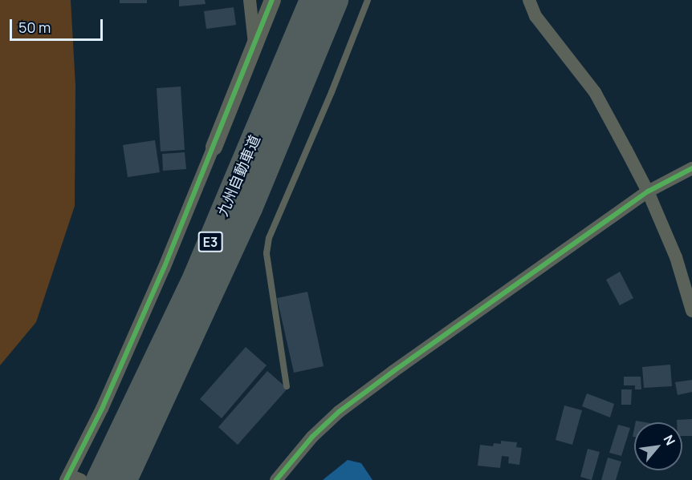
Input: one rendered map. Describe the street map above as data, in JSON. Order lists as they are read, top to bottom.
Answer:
{
  "streets": {
    "highway": ["九州自動車道", "E3"]
  },
  "scale_bar": "50 m",
  "north": "top right"
}
